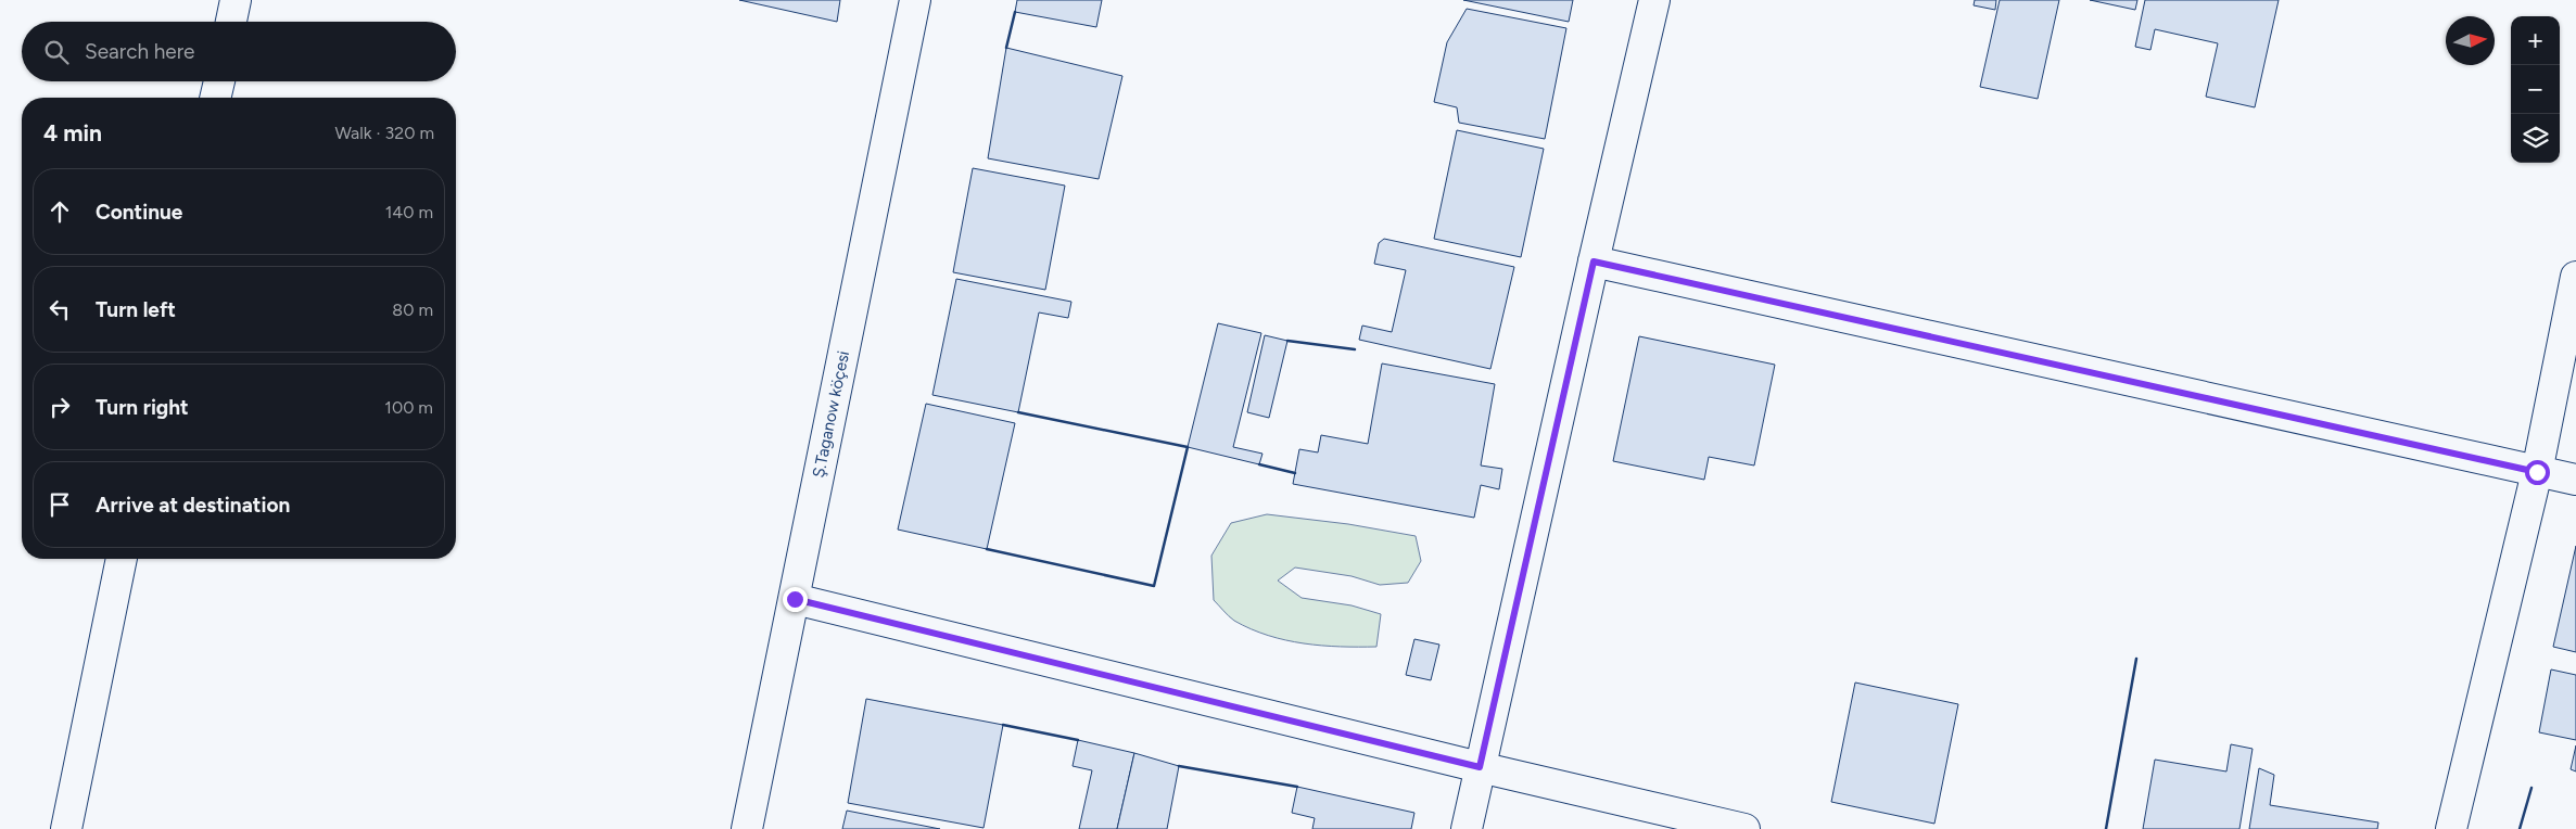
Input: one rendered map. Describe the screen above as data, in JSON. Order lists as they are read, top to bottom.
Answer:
{
  "streets": {
    "street": ["Ş.Taganow köçesi"]
  },
  "north": "right",
  "page": {
    "map_buttons": ["+", "−"],
    "search": "Search here",
    "heading": ["4 min", "Walk · 320 m"],
    "list": [
      ["Continue", "140 m"],
      ["Turn left", "80 m"],
      ["Turn right", "100 m"],
      "Arrive at destination"
    ]
  }
}
